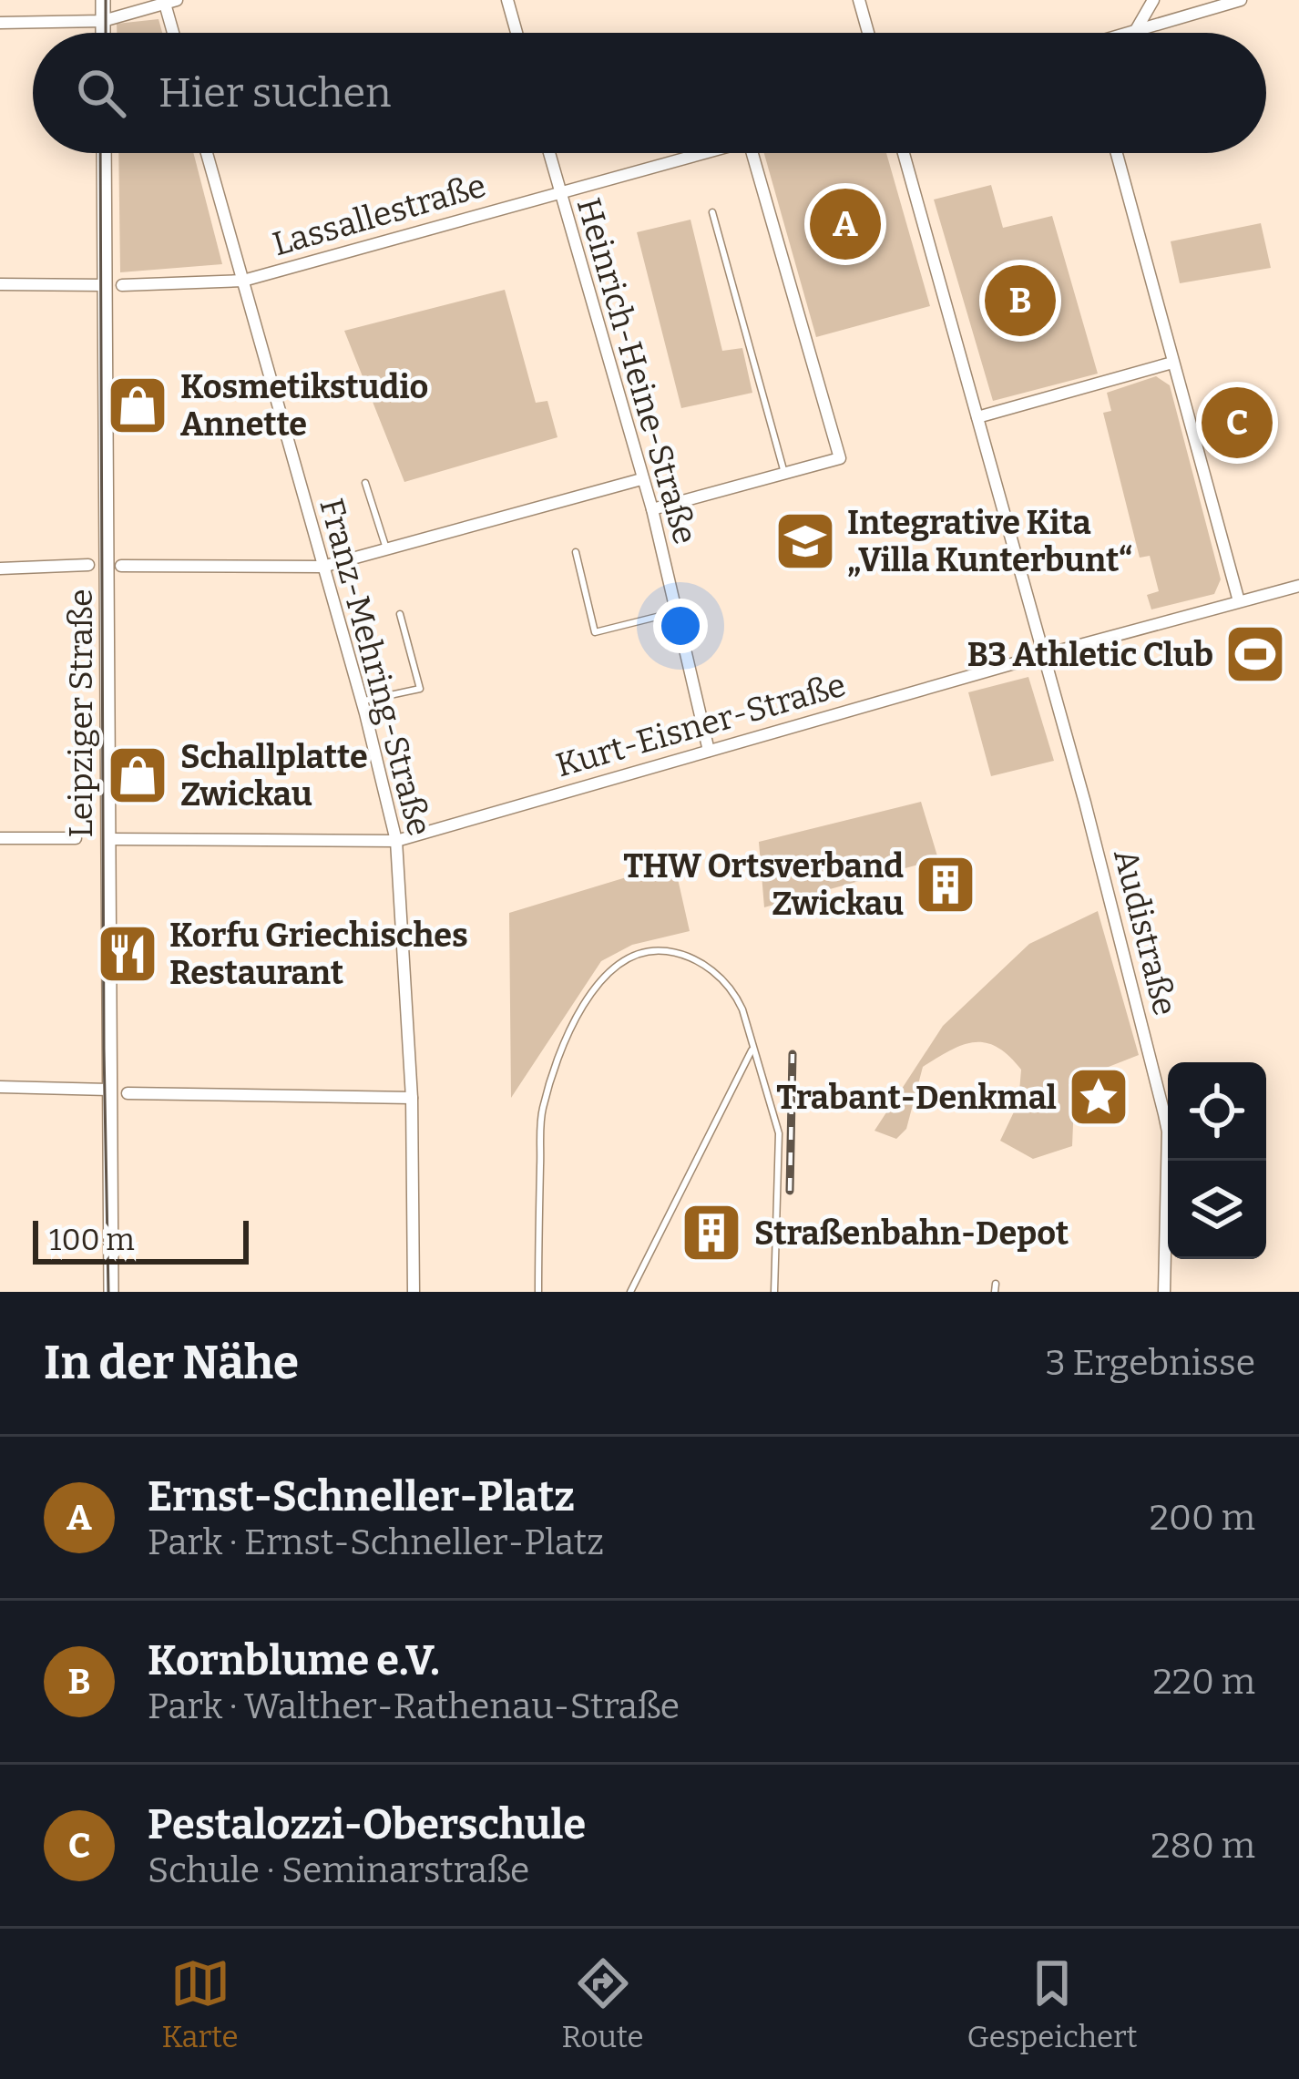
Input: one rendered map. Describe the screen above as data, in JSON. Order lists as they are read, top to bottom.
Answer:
{
  "streets": {
    "street": [
      "Lassallestraße",
      "Heinrich-Heine-Straße",
      "Franz-Mehring-Straße",
      "Leipziger Straße",
      "Kurt-Eisner-Straße",
      "Audistraße"
    ]
  },
  "crossings": [
    ["Lassallestraße", "Heinrich-Heine-Straße"],
    ["Lassallestraße", "Franz-Mehring-Straße"],
    ["Heinrich-Heine-Straße", "Kurt-Eisner-Straße"],
    ["Franz-Mehring-Straße", "Kurt-Eisner-Straße"],
    ["Leipziger Straße", "Kurt-Eisner-Straße"],
    ["Kurt-Eisner-Straße", "Audistraße"]
  ],
  "places": {
    "shop": ["Kosmetikstudio Annette", "Schallplatte Zwickau"],
    "school or university": ["Integrative Kita „Villa Kunterbunt“"],
    "sports": ["B3 Athletic Club"],
    "building": ["THW Ortsverband Zwickau", "Straßenbahn-Depot"],
    "restaurant": ["Korfu Griechisches Restaurant"],
    "place": ["Trabant-Denkmal"]
  },
  "scale_bar": "100 m",
  "page": {
    "search": "Hier suchen",
    "pins": ["A", "B", "C"],
    "scale": "100 m",
    "heading": ["In der Nähe", "3 Ergebnisse"],
    "list": [
      {
        "mark": "A",
        "name": "Ernst-Schneller-Platz",
        "note": "Park · Ernst-Schneller-Platz",
        "value": "200 m"
      },
      {
        "mark": "B",
        "name": "Kornblume e.V.",
        "note": "Park · Walther-Rathenau-Straße",
        "value": "220 m"
      },
      {
        "mark": "C",
        "name": "Pestalozzi-Oberschule",
        "note": "Schule · Seminarstraße",
        "value": "280 m"
      }
    ],
    "nav": ["Karte", "Route", "Gespeichert"]
  }
}
